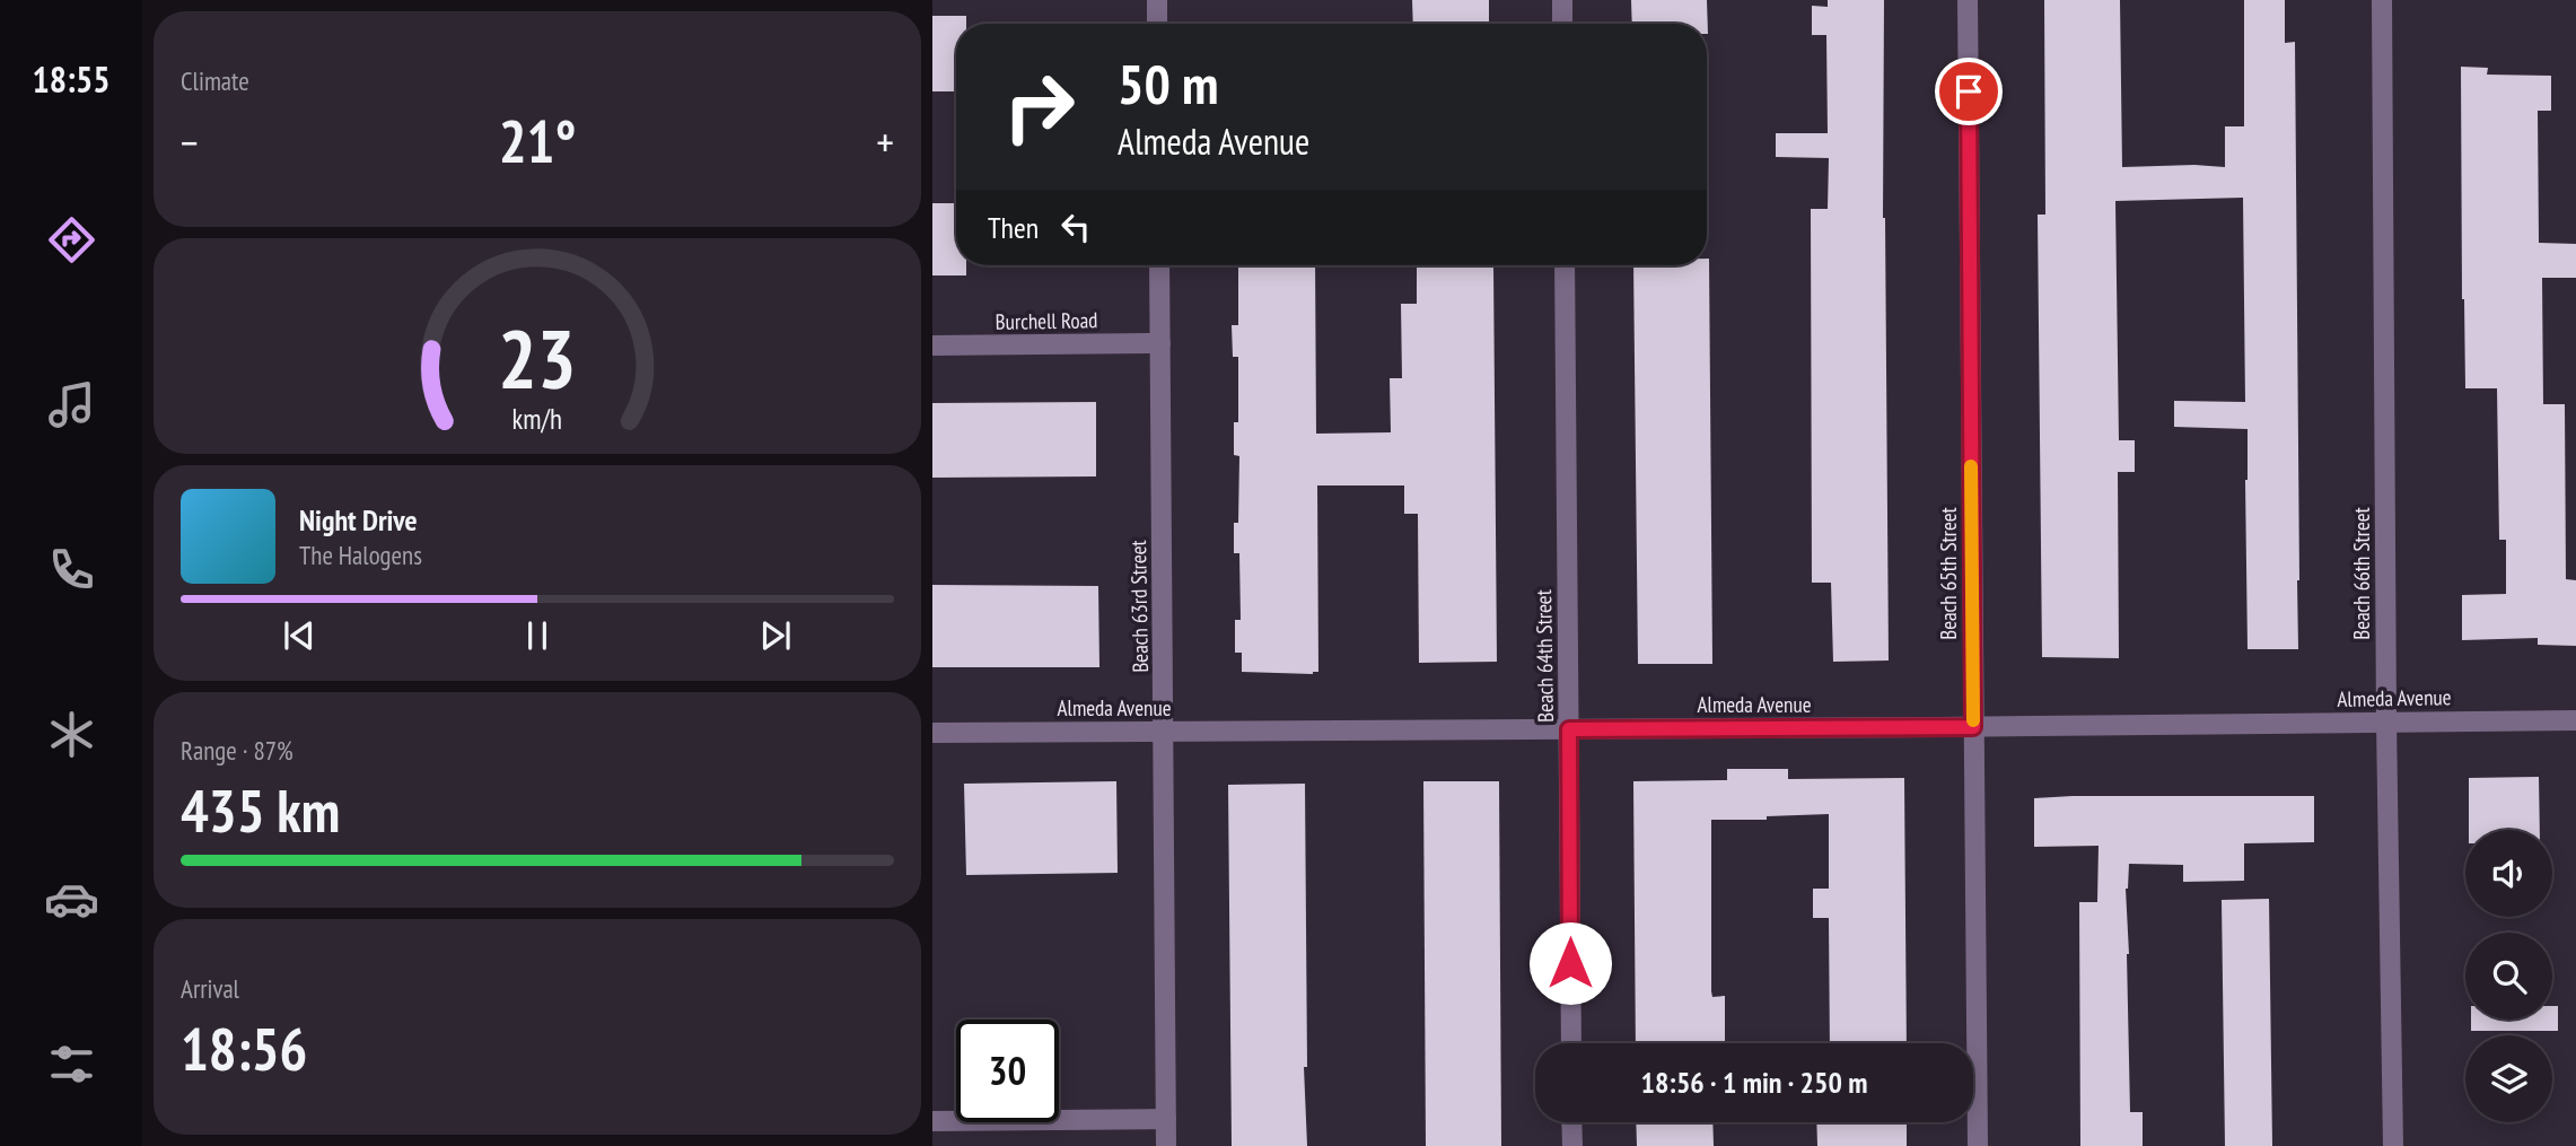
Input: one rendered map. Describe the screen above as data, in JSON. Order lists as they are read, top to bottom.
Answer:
{
  "streets": {
    "street": [
      "Burchell Road",
      "Beach 65th Street",
      "Beach 66th Street",
      "Beach 63rd Street",
      "Beach 64th Street",
      "Almeda Avenue"
    ]
  },
  "crossings": [
    ["Burchell Road", "Beach 63rd Street"],
    ["Beach 65th Street", "Almeda Avenue"],
    ["Beach 66th Street", "Almeda Avenue"],
    ["Beach 63rd Street", "Almeda Avenue"],
    ["Beach 64th Street", "Almeda Avenue"]
  ],
  "page": {
    "tabs": "18:55",
    "tile": [
      "Climate",
      ["Range · 87%", "435 km"],
      ["Arrival", "18:56"]
    ],
    "turn": ["50 m", "Almeda Avenue"],
    "heat": ["−", "21°", "+"],
    "then": "Then",
    "song": ["Night Drive", "The Halogens"],
    "limit": "30",
    "trip": "18:56 · 1 min · 250 m",
    "gauge": ["23", "km/h"]
  }
}
